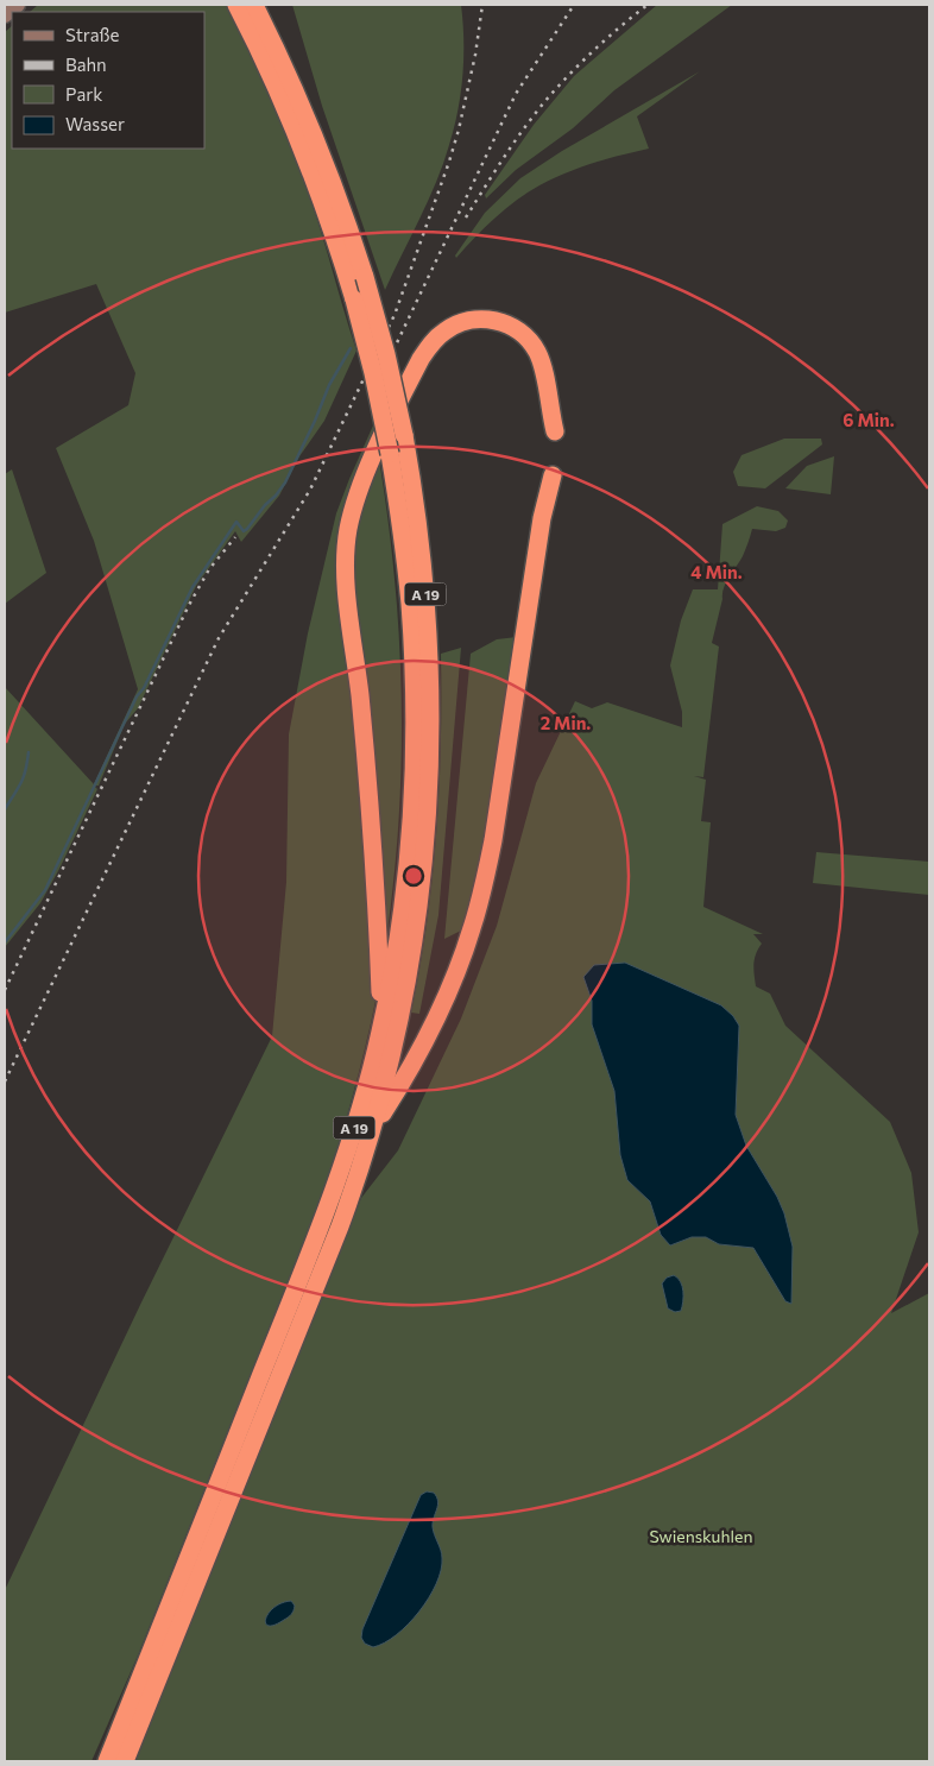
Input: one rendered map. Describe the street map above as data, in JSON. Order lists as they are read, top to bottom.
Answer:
{
  "streets": {
    "highway": ["A 19"]
  },
  "parks": ["Swienskuhlen"],
  "legend": [
    "Straße",
    "Bahn",
    "Park",
    "Wasser"
  ],
  "rings": ["6 Min.", "4 Min.", "2 Min."]
}
